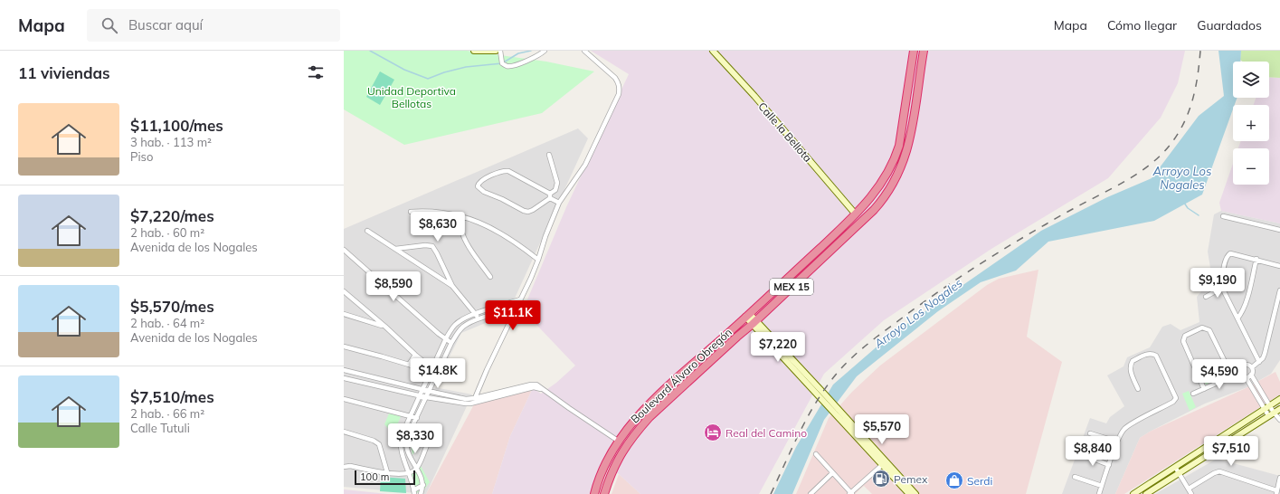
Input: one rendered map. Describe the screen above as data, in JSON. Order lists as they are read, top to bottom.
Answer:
{
  "streets": {
    "highway": ["MEX 15", "Boulevard Álvaro Obregón"],
    "main road": ["Calle la Bellota"]
  },
  "crossings": [
    ["Calle la Bellota", "Boulevard Álvaro Obregón"]
  ],
  "water": ["Arroyo Los Nogales"],
  "parks": ["Unidad Deportiva Bellotas"],
  "places": {
    "hotel": ["Real del Camino"],
    "fuel station": ["Pemex"],
    "shop": ["Serdi"]
  },
  "scale_bar": "100 m",
  "page": {
    "header": "Mapa",
    "search": "Buscar aquí",
    "nav": ["Mapa", "Cómo llegar", "Guardados"],
    "heading": "11 viviendas",
    "map_buttons": ["+", "−"],
    "list": [
      {
        "name": "$11,100/mes",
        "note": "3 hab. · 113 m² · Piso"
      },
      {
        "name": "$7,220/mes",
        "note": "2 hab. · 60 m² · Avenida de los Nogales"
      },
      {
        "name": "$5,570/mes",
        "note": "2 hab. · 64 m² · Avenida de los Nogales"
      },
      {
        "name": "$7,510/mes",
        "note": "2 hab. · 66 m² · Calle Tutuli"
      }
    ],
    "price": [
      "$8,630",
      "$9,190",
      "$8,590",
      "$11.1K",
      "$7,220",
      "$14.8K",
      "$4,590",
      "$5,570",
      "$8,330",
      "$8,840",
      "$7,510"
    ],
    "scale": "100 m"
  }
}
